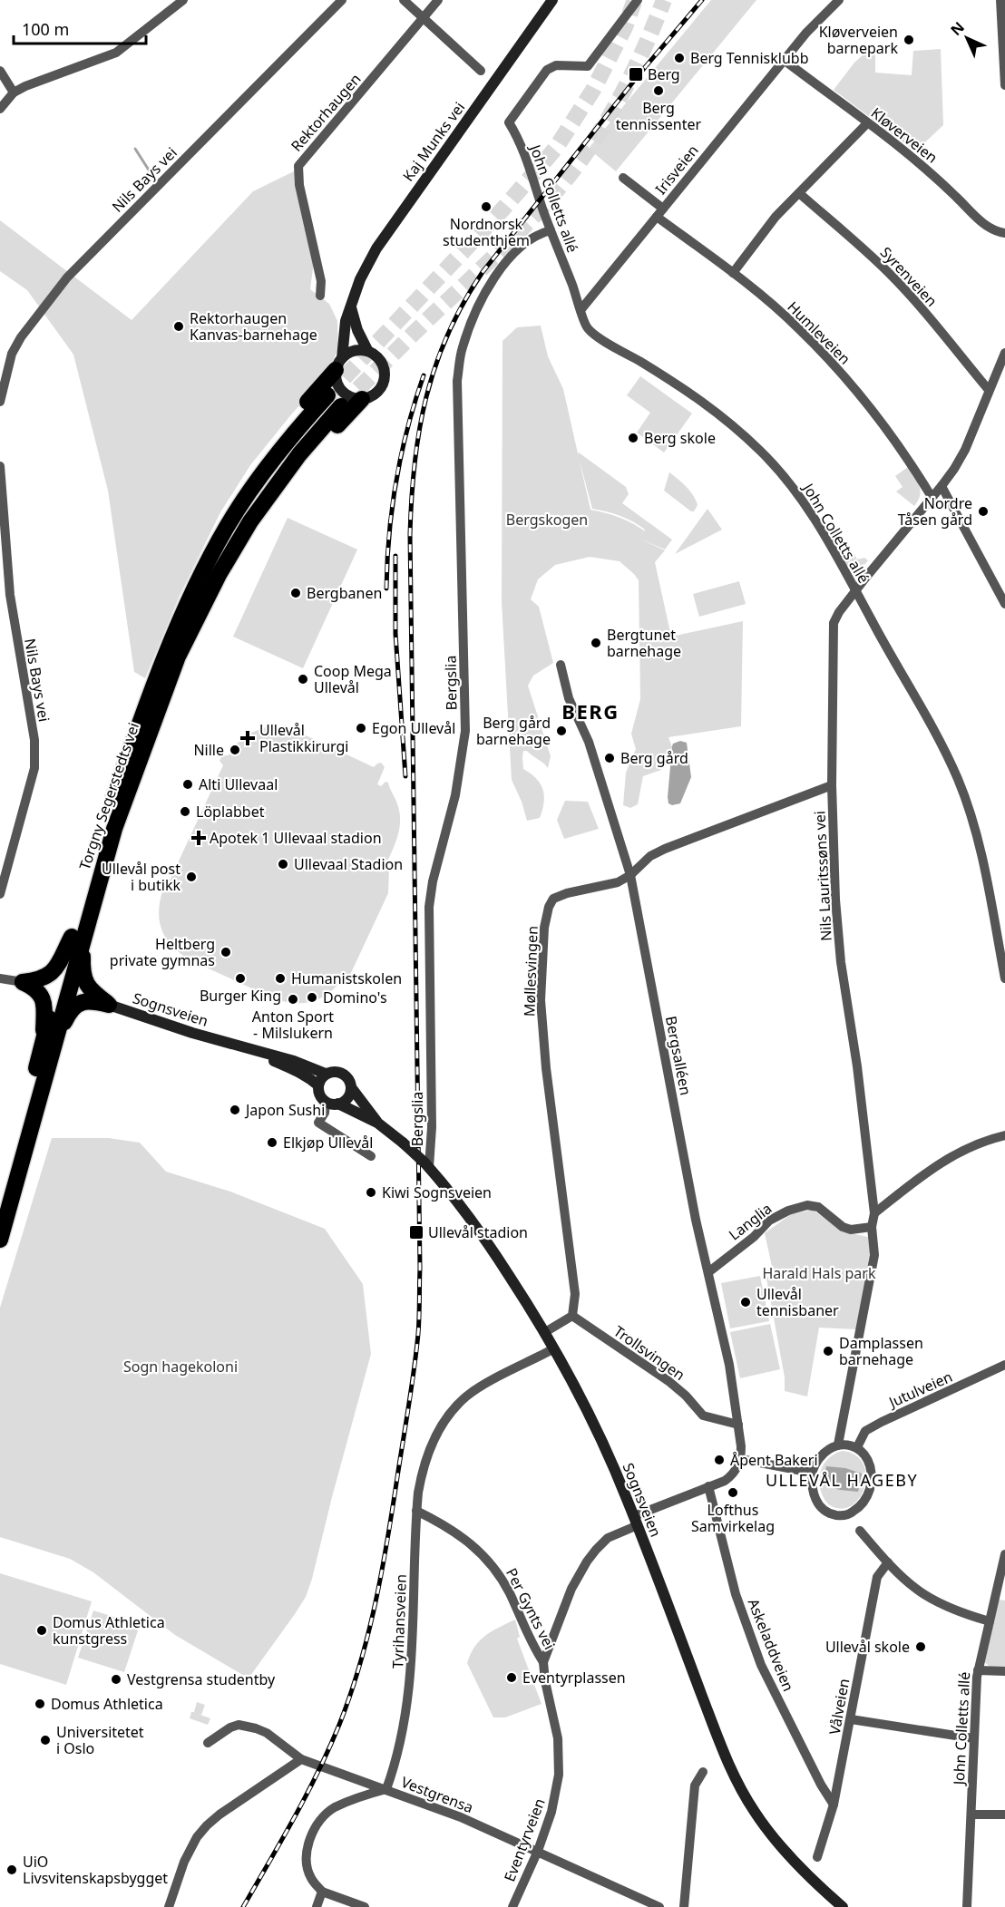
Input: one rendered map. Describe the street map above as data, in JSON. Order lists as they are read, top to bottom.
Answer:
{
  "streets": {
    "highway": ["Torgny Segerstedts vei"],
    "main road": ["Kaj Munks vei", "Sognsveien"],
    "street": [
      "Rektorhaugen",
      "Kløverveien",
      "Irisveien",
      "Nils Bays vei",
      "John Colletts allé",
      "Syrenveien",
      "Humleveien",
      "Bergslia",
      "Nils Lauritssøns vei",
      "Møllesvingen",
      "Bergsalléen",
      "Langlia",
      "Trollsvingen",
      "Jutulveien",
      "Per Gynts vei",
      "Tyrihansveien",
      "Askeladdveien",
      "Vålveien",
      "Vestgrensa",
      "Eventyrveien"
    ]
  },
  "crossings": [
    ["Kløverveien", "Irisveien"],
    ["Irisveien", "John Colletts allé"],
    ["Irisveien", "Humleveien"],
    ["John Colletts allé", "Bergslia"],
    ["John Colletts allé", "Nils Lauritssøns vei"],
    ["Syrenveien", "Nils Lauritssøns vei"],
    ["Humleveien", "Nils Lauritssøns vei"],
    ["Bergslia", "Sognsveien"],
    ["Nils Lauritssøns vei", "Møllesvingen"],
    ["Nils Lauritssøns vei", "Langlia"],
    ["Nils Lauritssøns vei", "Jutulveien"],
    ["Møllesvingen", "Bergsalléen"],
    ["Møllesvingen", "Trollsvingen"],
    ["Sognsveien", "Tyrihansveien"],
    ["Sognsveien", "Eventyrveien"],
    ["Bergsalléen", "Langlia"],
    ["Bergsalléen", "Trollsvingen"],
    ["Bergsalléen", "Eventyrveien"],
    ["Per Gynts vei", "Tyrihansveien"],
    ["Per Gynts vei", "Eventyrveien"],
    ["Tyrihansveien", "Vestgrensa"],
    ["Askeladdveien", "Vålveien"],
    ["Askeladdveien", "Eventyrveien"],
    ["Vestgrensa", "Eventyrveien"]
  ],
  "districts": ["BERG", "ULLEVÅL HAGEBY"],
  "parks": ["Bergskogen", "Harald Hals park", "Sogn hagekoloni"],
  "places": {
    "other": [
      "Kløverveien barnepark",
      "Berg Tennisklubb",
      "Berg tennissenter",
      "Nordnorsk studenthjem",
      "Rektorhaugen Kanvas-barnehage",
      "Berg skole",
      "Nordre Tåsen gård",
      "Bergbanen",
      "Bergtunet barnehage",
      "Coop Mega Ullevål",
      "Egon Ullevål",
      "Berg gård barnehage",
      "Nille",
      "Berg gård",
      "Alti Ullevaal",
      "Löplabbet",
      "Ullevaal Stadion",
      "Ullevål post i butikk",
      "Heltberg private gymnas",
      "Burger King",
      "Humanistskolen",
      "Domino's",
      "Anton Sport - Milslukern",
      "Japon Sushi",
      "Elkjøp Ullevål",
      "Kiwi Sognsveien",
      "Ullevål tennisbaner",
      "Damplassen barnehage",
      "Åpent Bakeri",
      "Lofthus Samvirkelag",
      "Domus Athletica kunstgress",
      "Ullevål skole",
      "Eventyrplassen",
      "Vestgrensa studentby",
      "Domus Athletica",
      "Universitetet i Oslo",
      "UiO Livsvitenskapsbygget"
    ],
    "transit": ["Berg", "Ullevål stadion"],
    "health": ["Ullevål Plastikkirurgi", "Apotek 1 Ullevaal stadion"]
  },
  "scale_bar": "100 m",
  "north": "top left"
}
